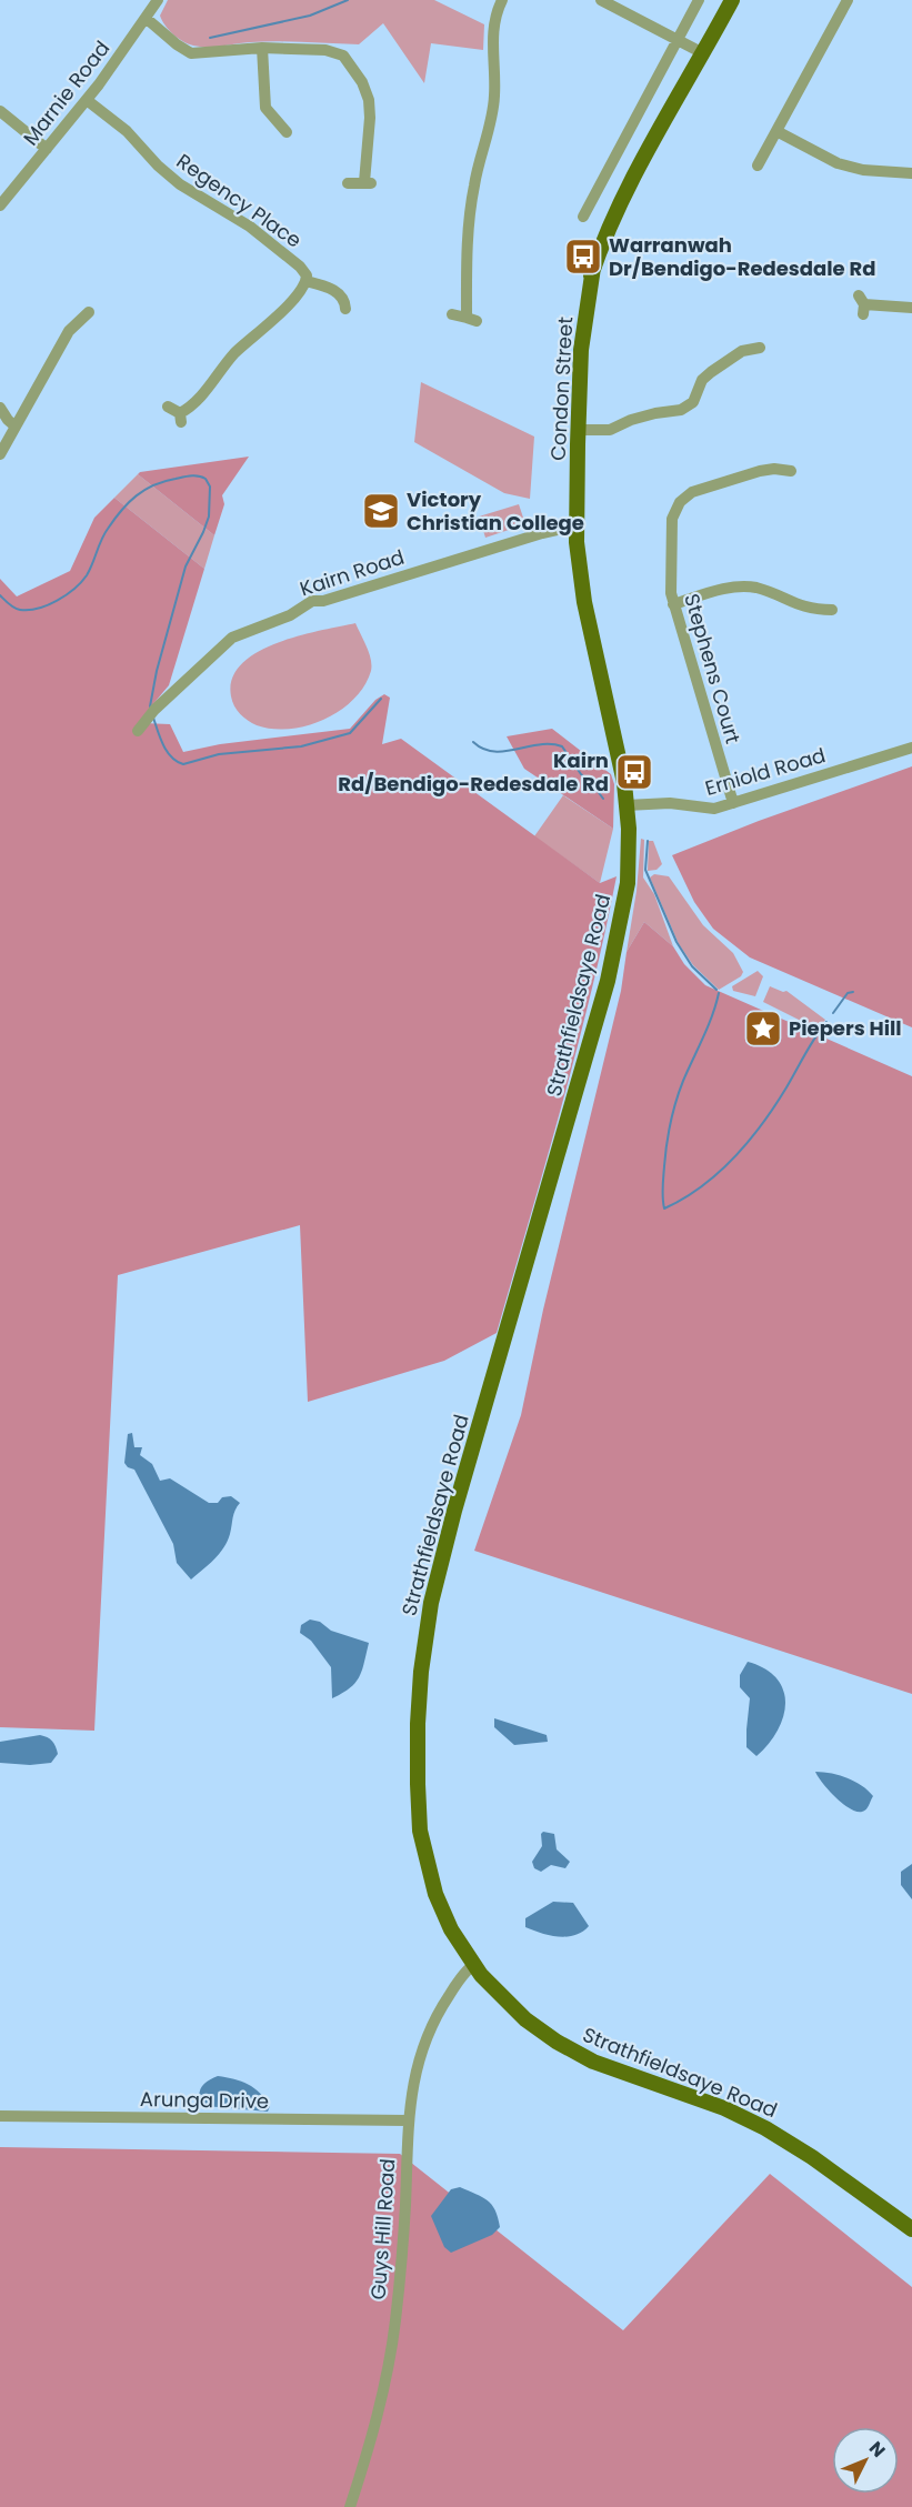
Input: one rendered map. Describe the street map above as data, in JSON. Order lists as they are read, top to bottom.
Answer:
{
  "streets": {
    "main road": ["Condon Street", "Strathfieldsaye Road"],
    "street": [
      "Marnie Road",
      "Regency Place",
      "Kairn Road",
      "Stephens Court",
      "Erniold Road",
      "Arunga Drive",
      "Guys Hill Road"
    ]
  },
  "crossings": [
    ["Marnie Road", "Regency Place"],
    ["Condon Street", "Kairn Road"],
    ["Condon Street", "Erniold Road"],
    ["Condon Street", "Strathfieldsaye Road"],
    ["Stephens Court", "Erniold Road"],
    ["Erniold Road", "Strathfieldsaye Road"],
    ["Strathfieldsaye Road", "Guys Hill Road"],
    ["Arunga Drive", "Guys Hill Road"]
  ],
  "places": {
    "bus stop": ["Warranwah Dr/Bendigo-Redesdale Rd", "Kairn Rd/Bendigo-Redesdale Rd"],
    "school or university": ["Victory Christian College"],
    "place": ["Piepers Hill"]
  },
  "north": "top right"
}
